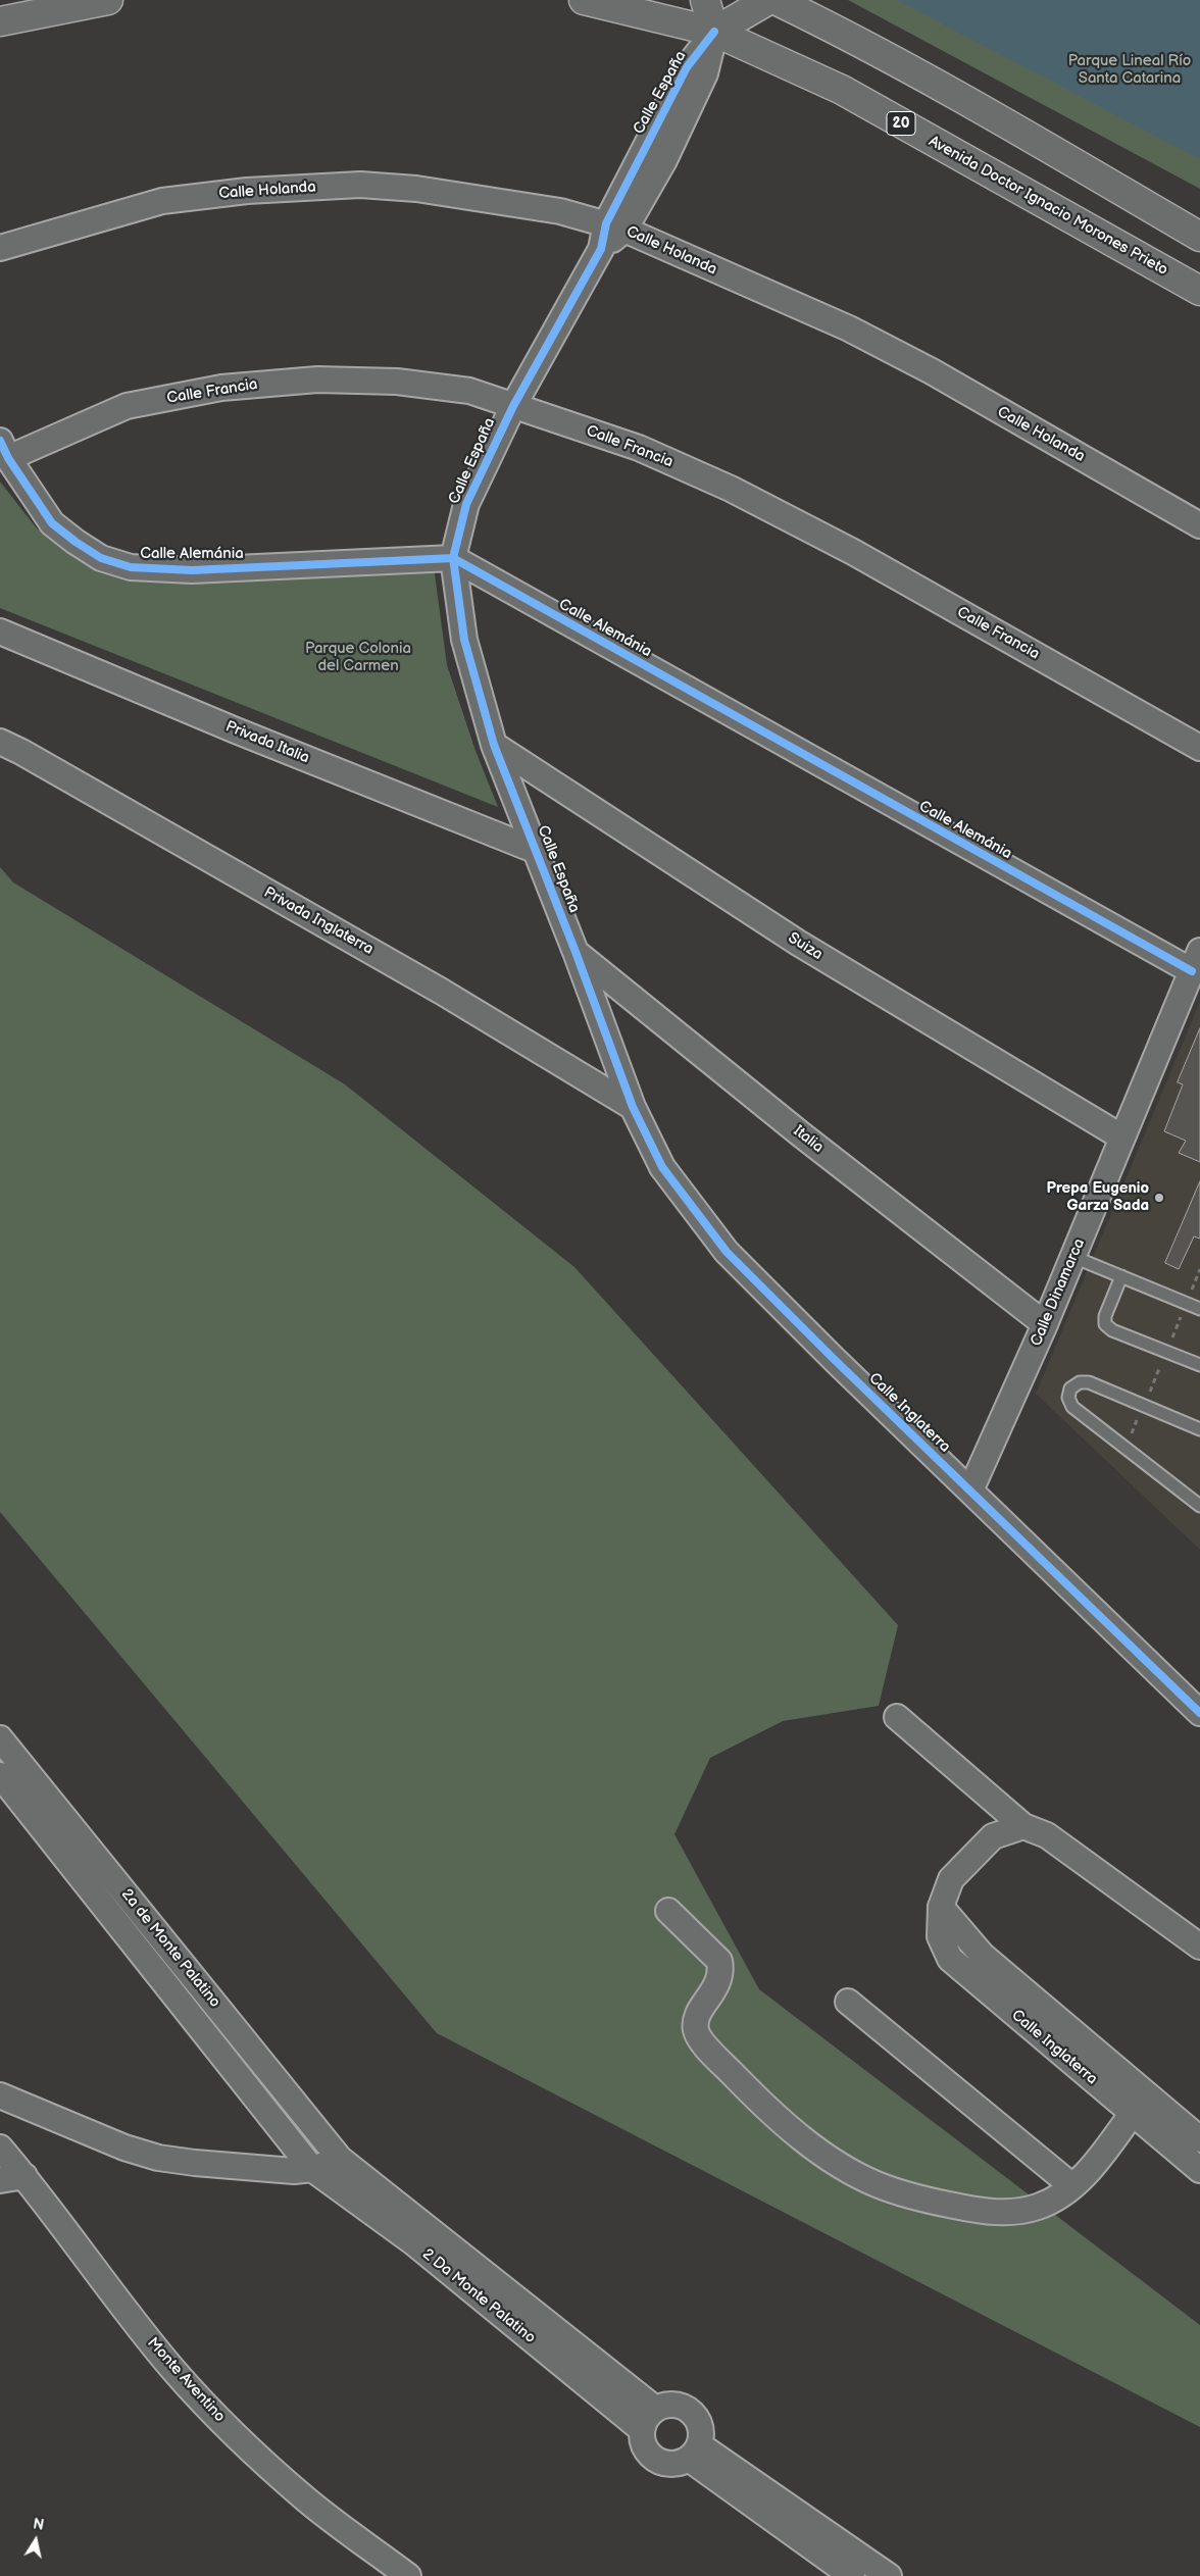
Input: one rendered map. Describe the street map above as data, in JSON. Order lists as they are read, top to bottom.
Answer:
{
  "streets": {
    "main road": ["20", "Avenida Doctor Ignacio Morones Prieto"],
    "street": [
      "Calle España",
      "Calle Holanda",
      "Calle Francia",
      "Calle Alemánia",
      "Privada Italia",
      "Privada Inglaterra",
      "Suiza",
      "Italia",
      "Calle Dinamarca",
      "Calle Inglaterra",
      "2a de Monte Palatino",
      "2 Da Monte Palatino",
      "Monte Aventino"
    ]
  },
  "crossings": [
    ["Calle España", "Calle Holanda"],
    ["Calle España", "Avenida Doctor Ignacio Morones Prieto"],
    ["Calle España", "Calle Francia"],
    ["Calle España", "Calle Alemánia"],
    ["Calle España", "Privada Italia"],
    ["Calle España", "Privada Inglaterra"],
    ["Calle España", "Suiza"],
    ["Calle España", "Italia"],
    ["Calle España", "Calle Inglaterra"],
    ["Calle Francia", "Calle Alemánia"],
    ["Calle Alemánia", "Calle Dinamarca"],
    ["Privada Inglaterra", "Calle Inglaterra"],
    ["Suiza", "Calle Dinamarca"],
    ["Italia", "Calle Dinamarca"],
    ["Calle Dinamarca", "Calle Inglaterra"],
    ["2a de Monte Palatino", "2 Da Monte Palatino"]
  ],
  "parks": ["Parque Lineal Río Santa Catarina", "Parque Colonia del Carmen"],
  "places": ["Prepa Eugenio Garza Sada"],
  "north": "top"
}
